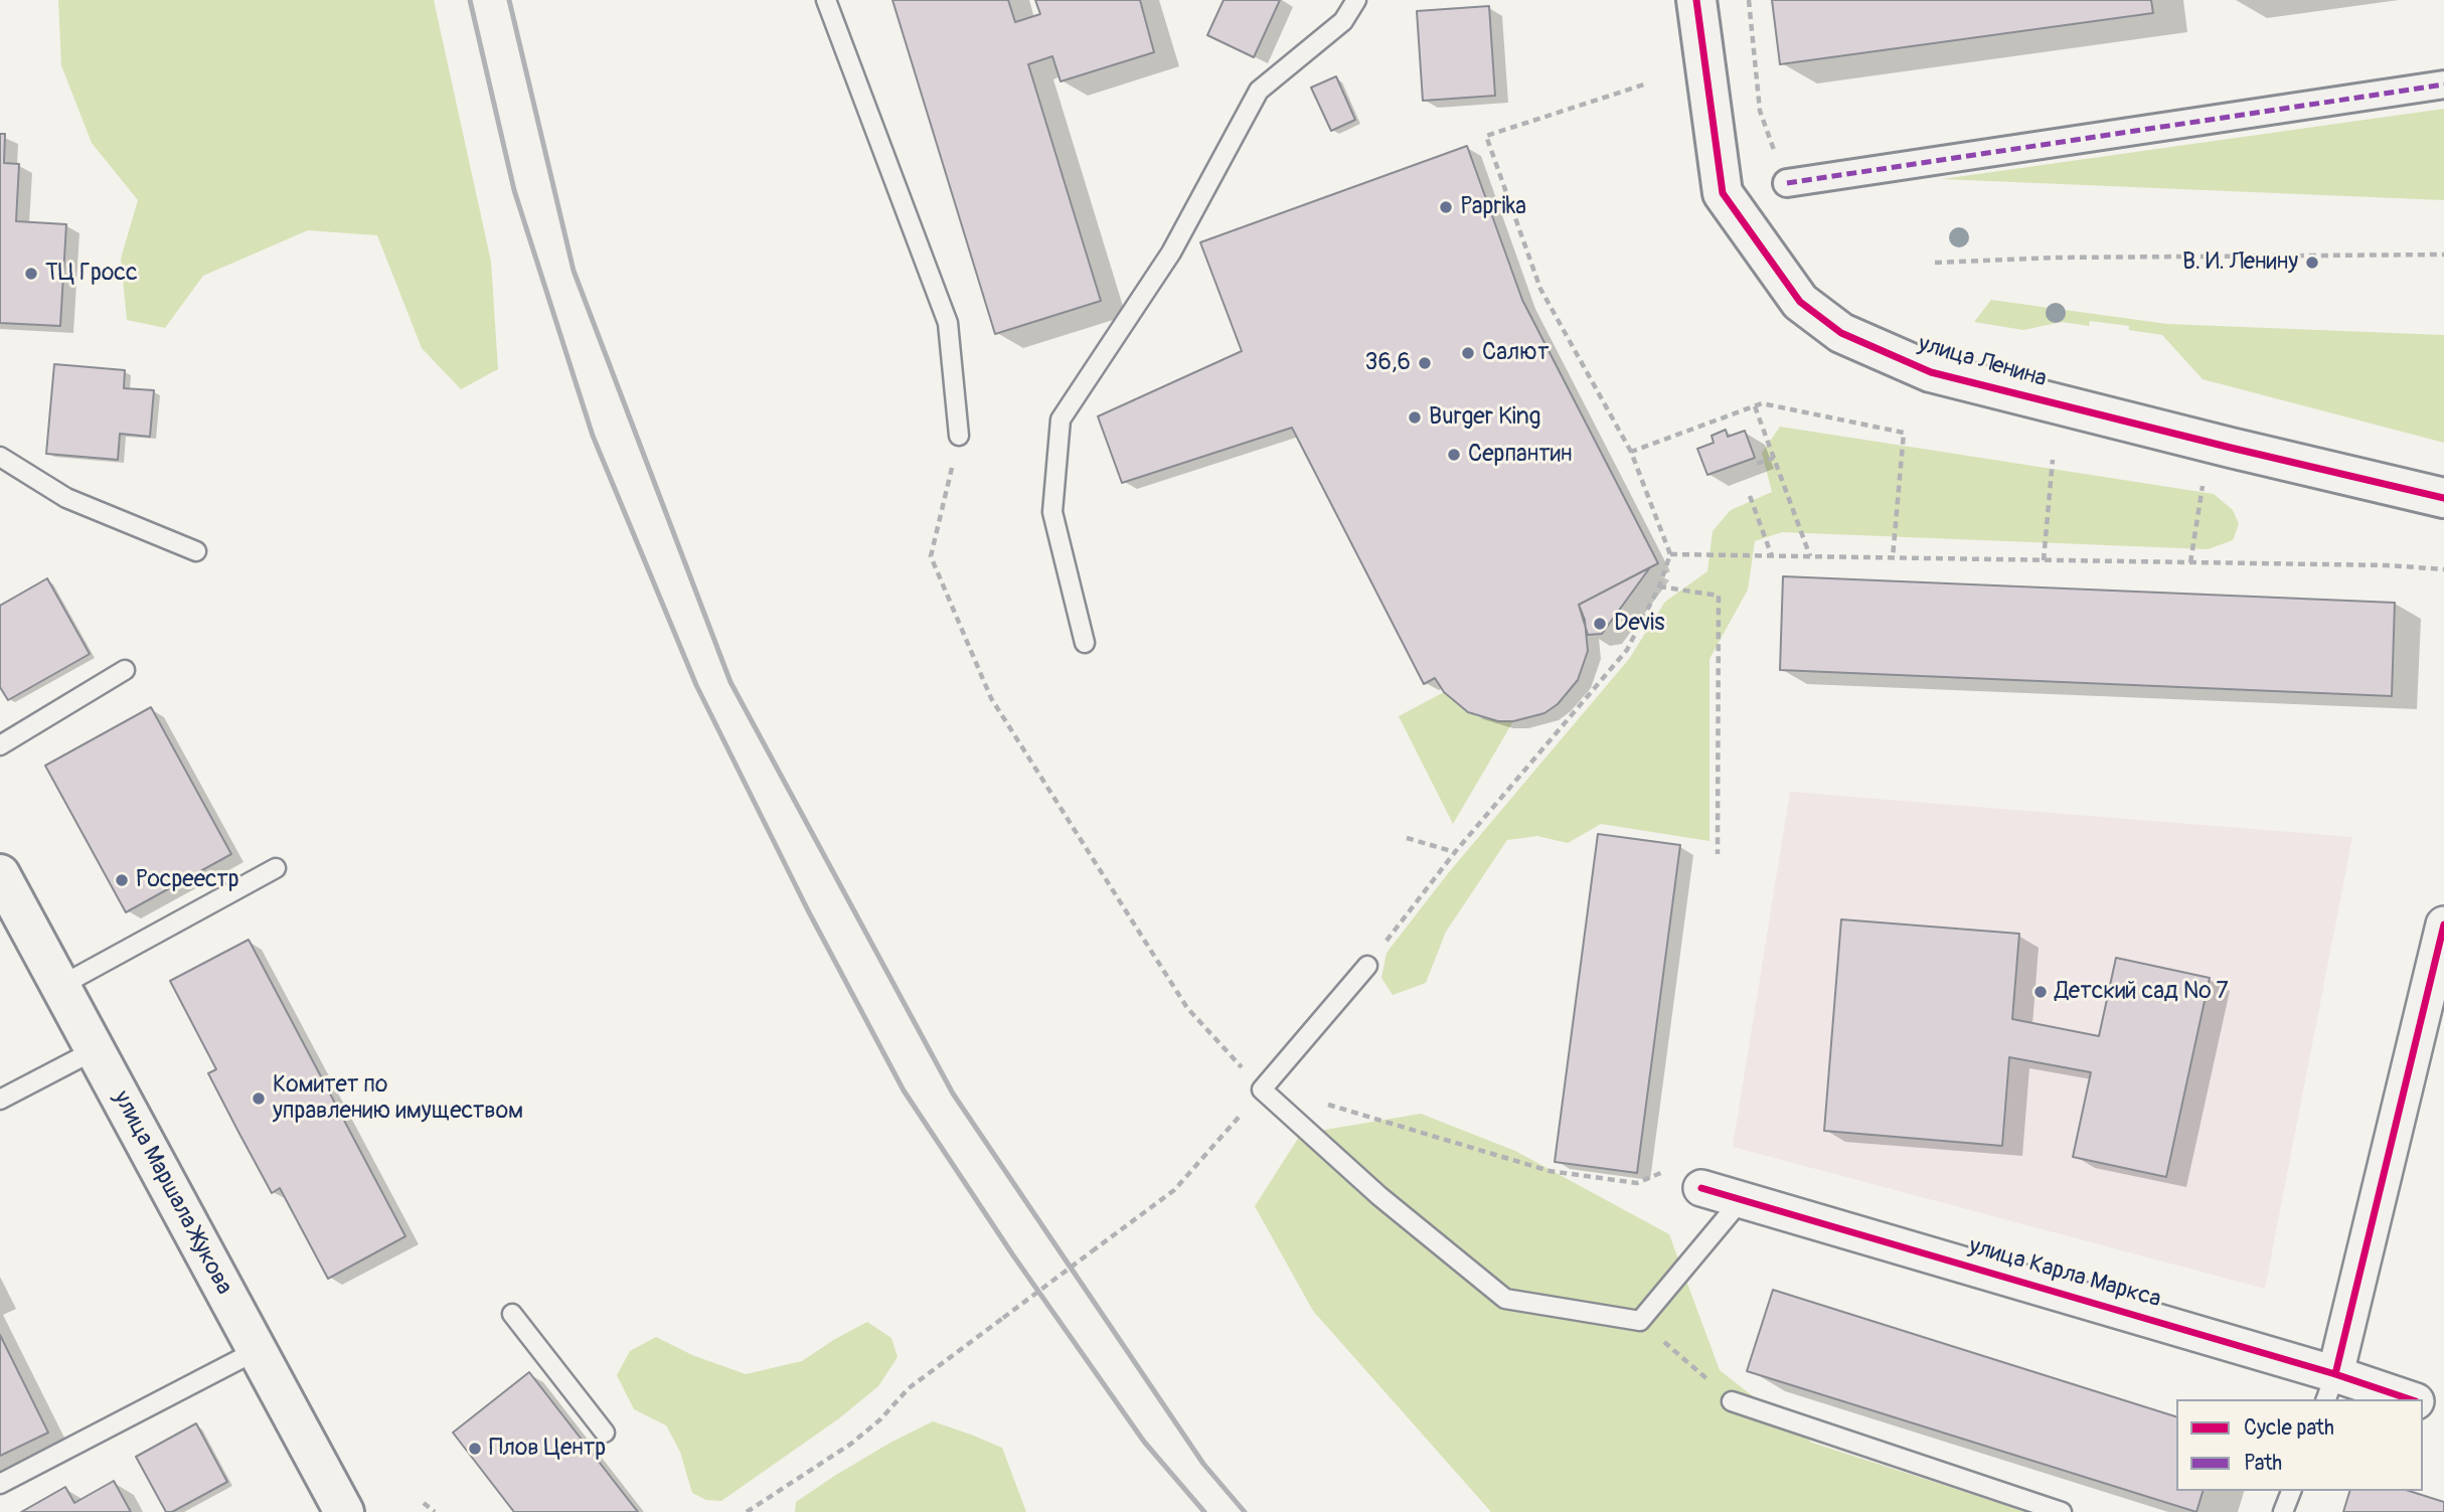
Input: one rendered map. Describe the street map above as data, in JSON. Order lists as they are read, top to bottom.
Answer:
{
  "streets": {
    "street": ["улица Ленина", "улица Маршала Жукова", "улица Карла Маркса"]
  },
  "places": [
    "Paprika",
    "В. И. Ленину",
    "ТЦ Гросс",
    "Салют",
    "36,6",
    "Burger King",
    "Серпантин",
    "Devis",
    "Росреестр",
    "Детский сад № 7",
    "Комитет по управлению имуществом",
    "Плов Центр"
  ],
  "legend": ["Cycle path", "Path"]
}
